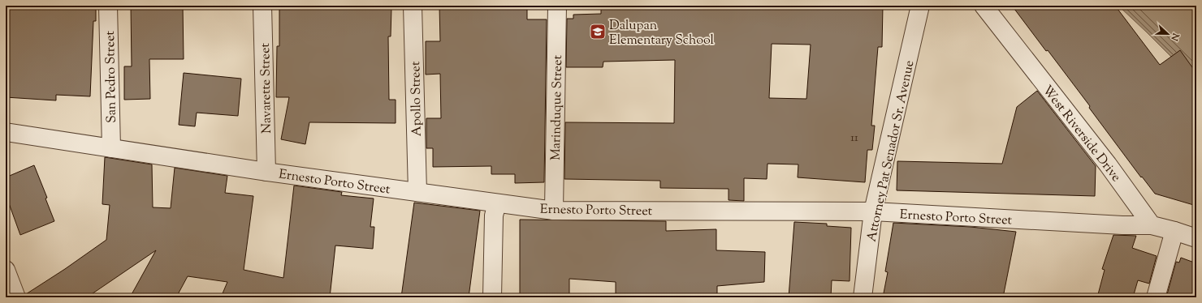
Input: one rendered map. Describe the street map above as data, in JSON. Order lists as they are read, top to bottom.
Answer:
{
  "streets": {
    "street": [
      "San Pedro Street",
      "Navarette Street",
      "Apollo Street",
      "Marinduque Street",
      "West Riverside Drive",
      "Attorney Pat Senador Sr. Avenue",
      "Ernesto Porto Street"
    ]
  },
  "crossings": [
    ["San Pedro Street", "Ernesto Porto Street"],
    ["Navarette Street", "Ernesto Porto Street"],
    ["Apollo Street", "Ernesto Porto Street"],
    ["Marinduque Street", "Ernesto Porto Street"],
    ["West Riverside Drive", "Ernesto Porto Street"],
    ["Attorney Pat Senador Sr. Avenue", "Ernesto Porto Street"]
  ],
  "places": {
    "school or university": ["Dalupan Elementary School"]
  },
  "house_numbers": ["11"],
  "north": "right"
}
